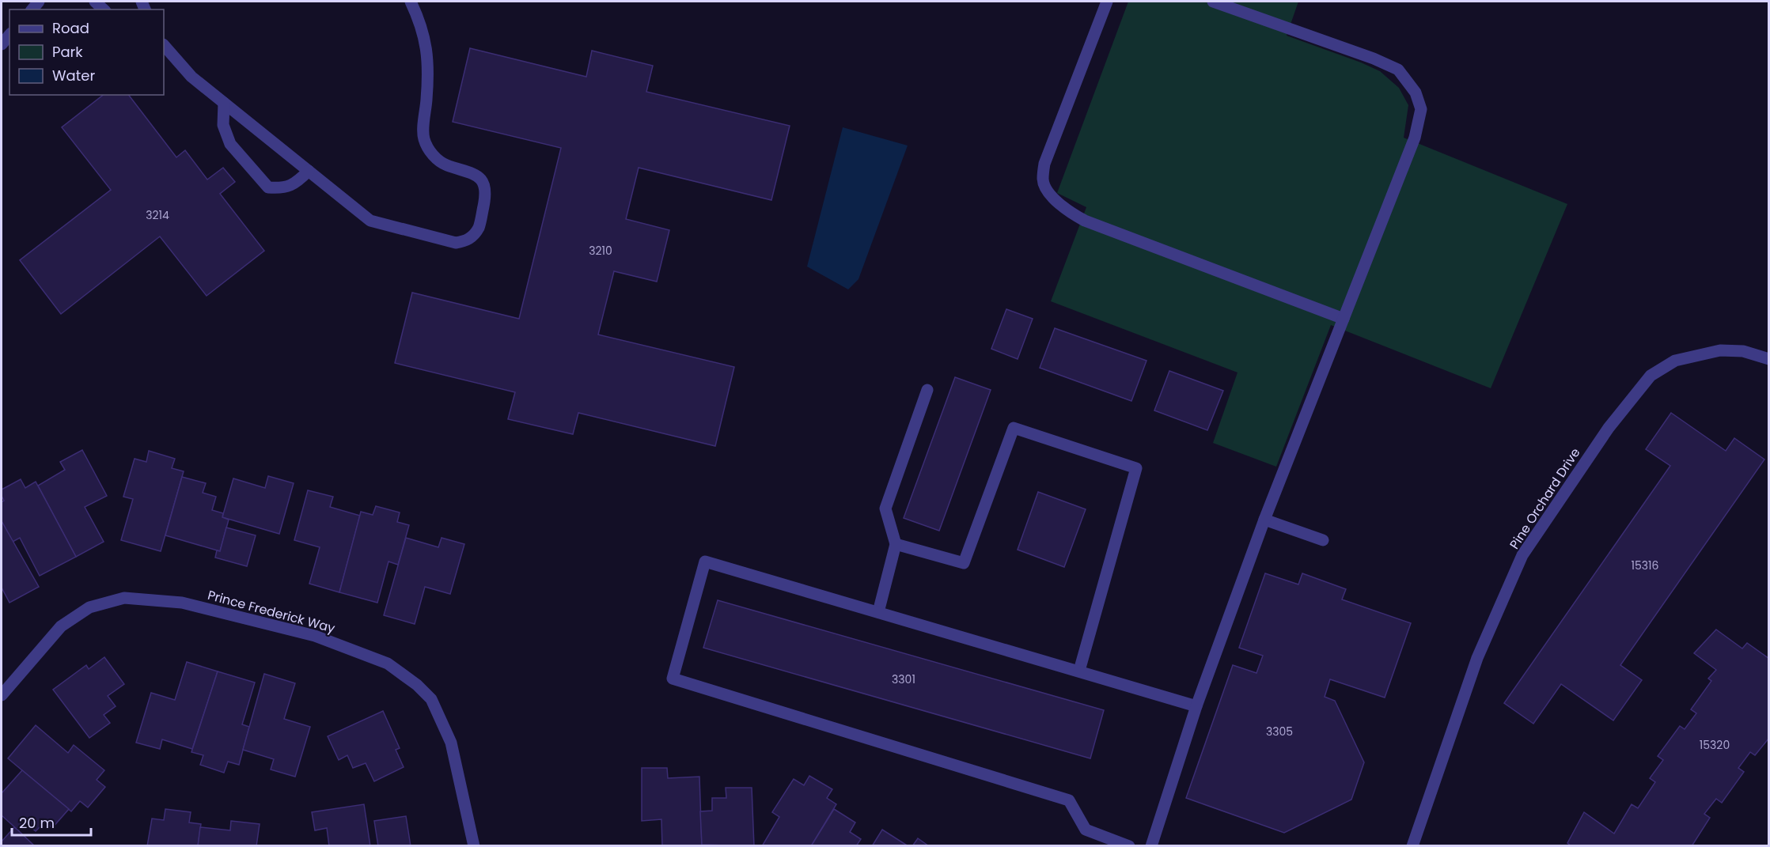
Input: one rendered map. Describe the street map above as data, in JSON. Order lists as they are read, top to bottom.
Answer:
{
  "streets": {
    "street": ["Pine Orchard Drive", "Prince Frederick Way"]
  },
  "house_numbers": [
    "3214",
    "3210",
    "15316",
    "3301",
    "3305",
    "15320"
  ],
  "legend": ["Road", "Park", "Water"],
  "scale_bar": "20 m"
}
